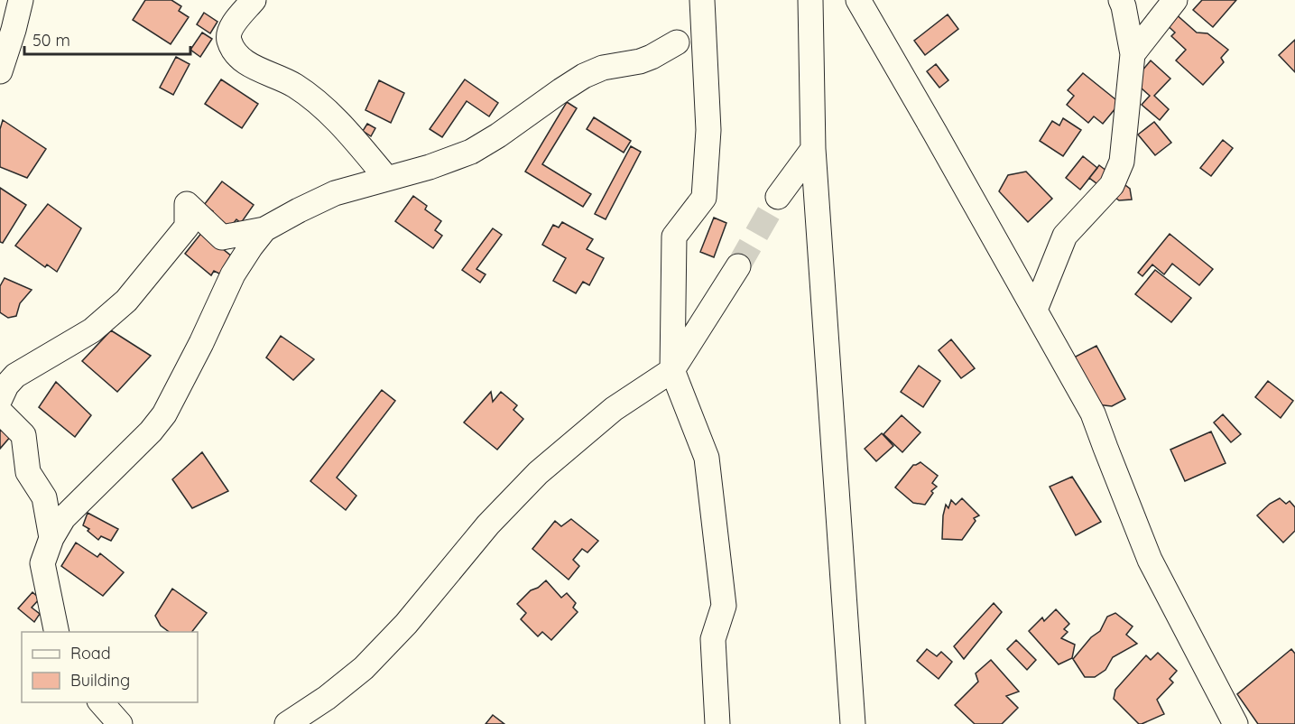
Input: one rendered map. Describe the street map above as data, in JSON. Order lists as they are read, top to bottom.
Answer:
{
  "legend": ["Road", "Building"],
  "scale_bar": "50 m"
}
